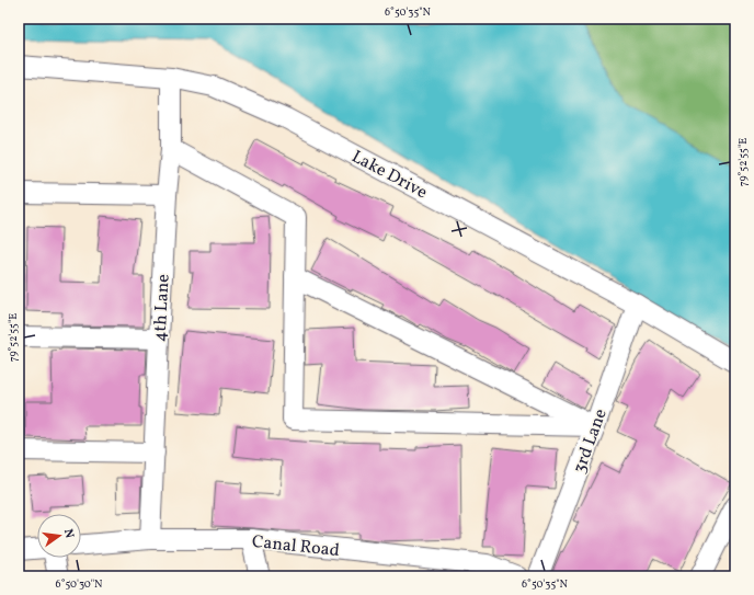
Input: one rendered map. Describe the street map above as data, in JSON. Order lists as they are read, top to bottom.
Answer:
{
  "streets": {
    "street": [
      "Lake Drive",
      "4th Lane",
      "3rd Lane",
      "Canal Road"
    ]
  },
  "crossings": [
    ["Lake Drive", "4th Lane"],
    ["Lake Drive", "3rd Lane"],
    ["4th Lane", "Canal Road"]
  ],
  "north": "right",
  "coordinates": ["6°50'35\"N", "79°52'55\"E", "6°50'30\"N"]
}
